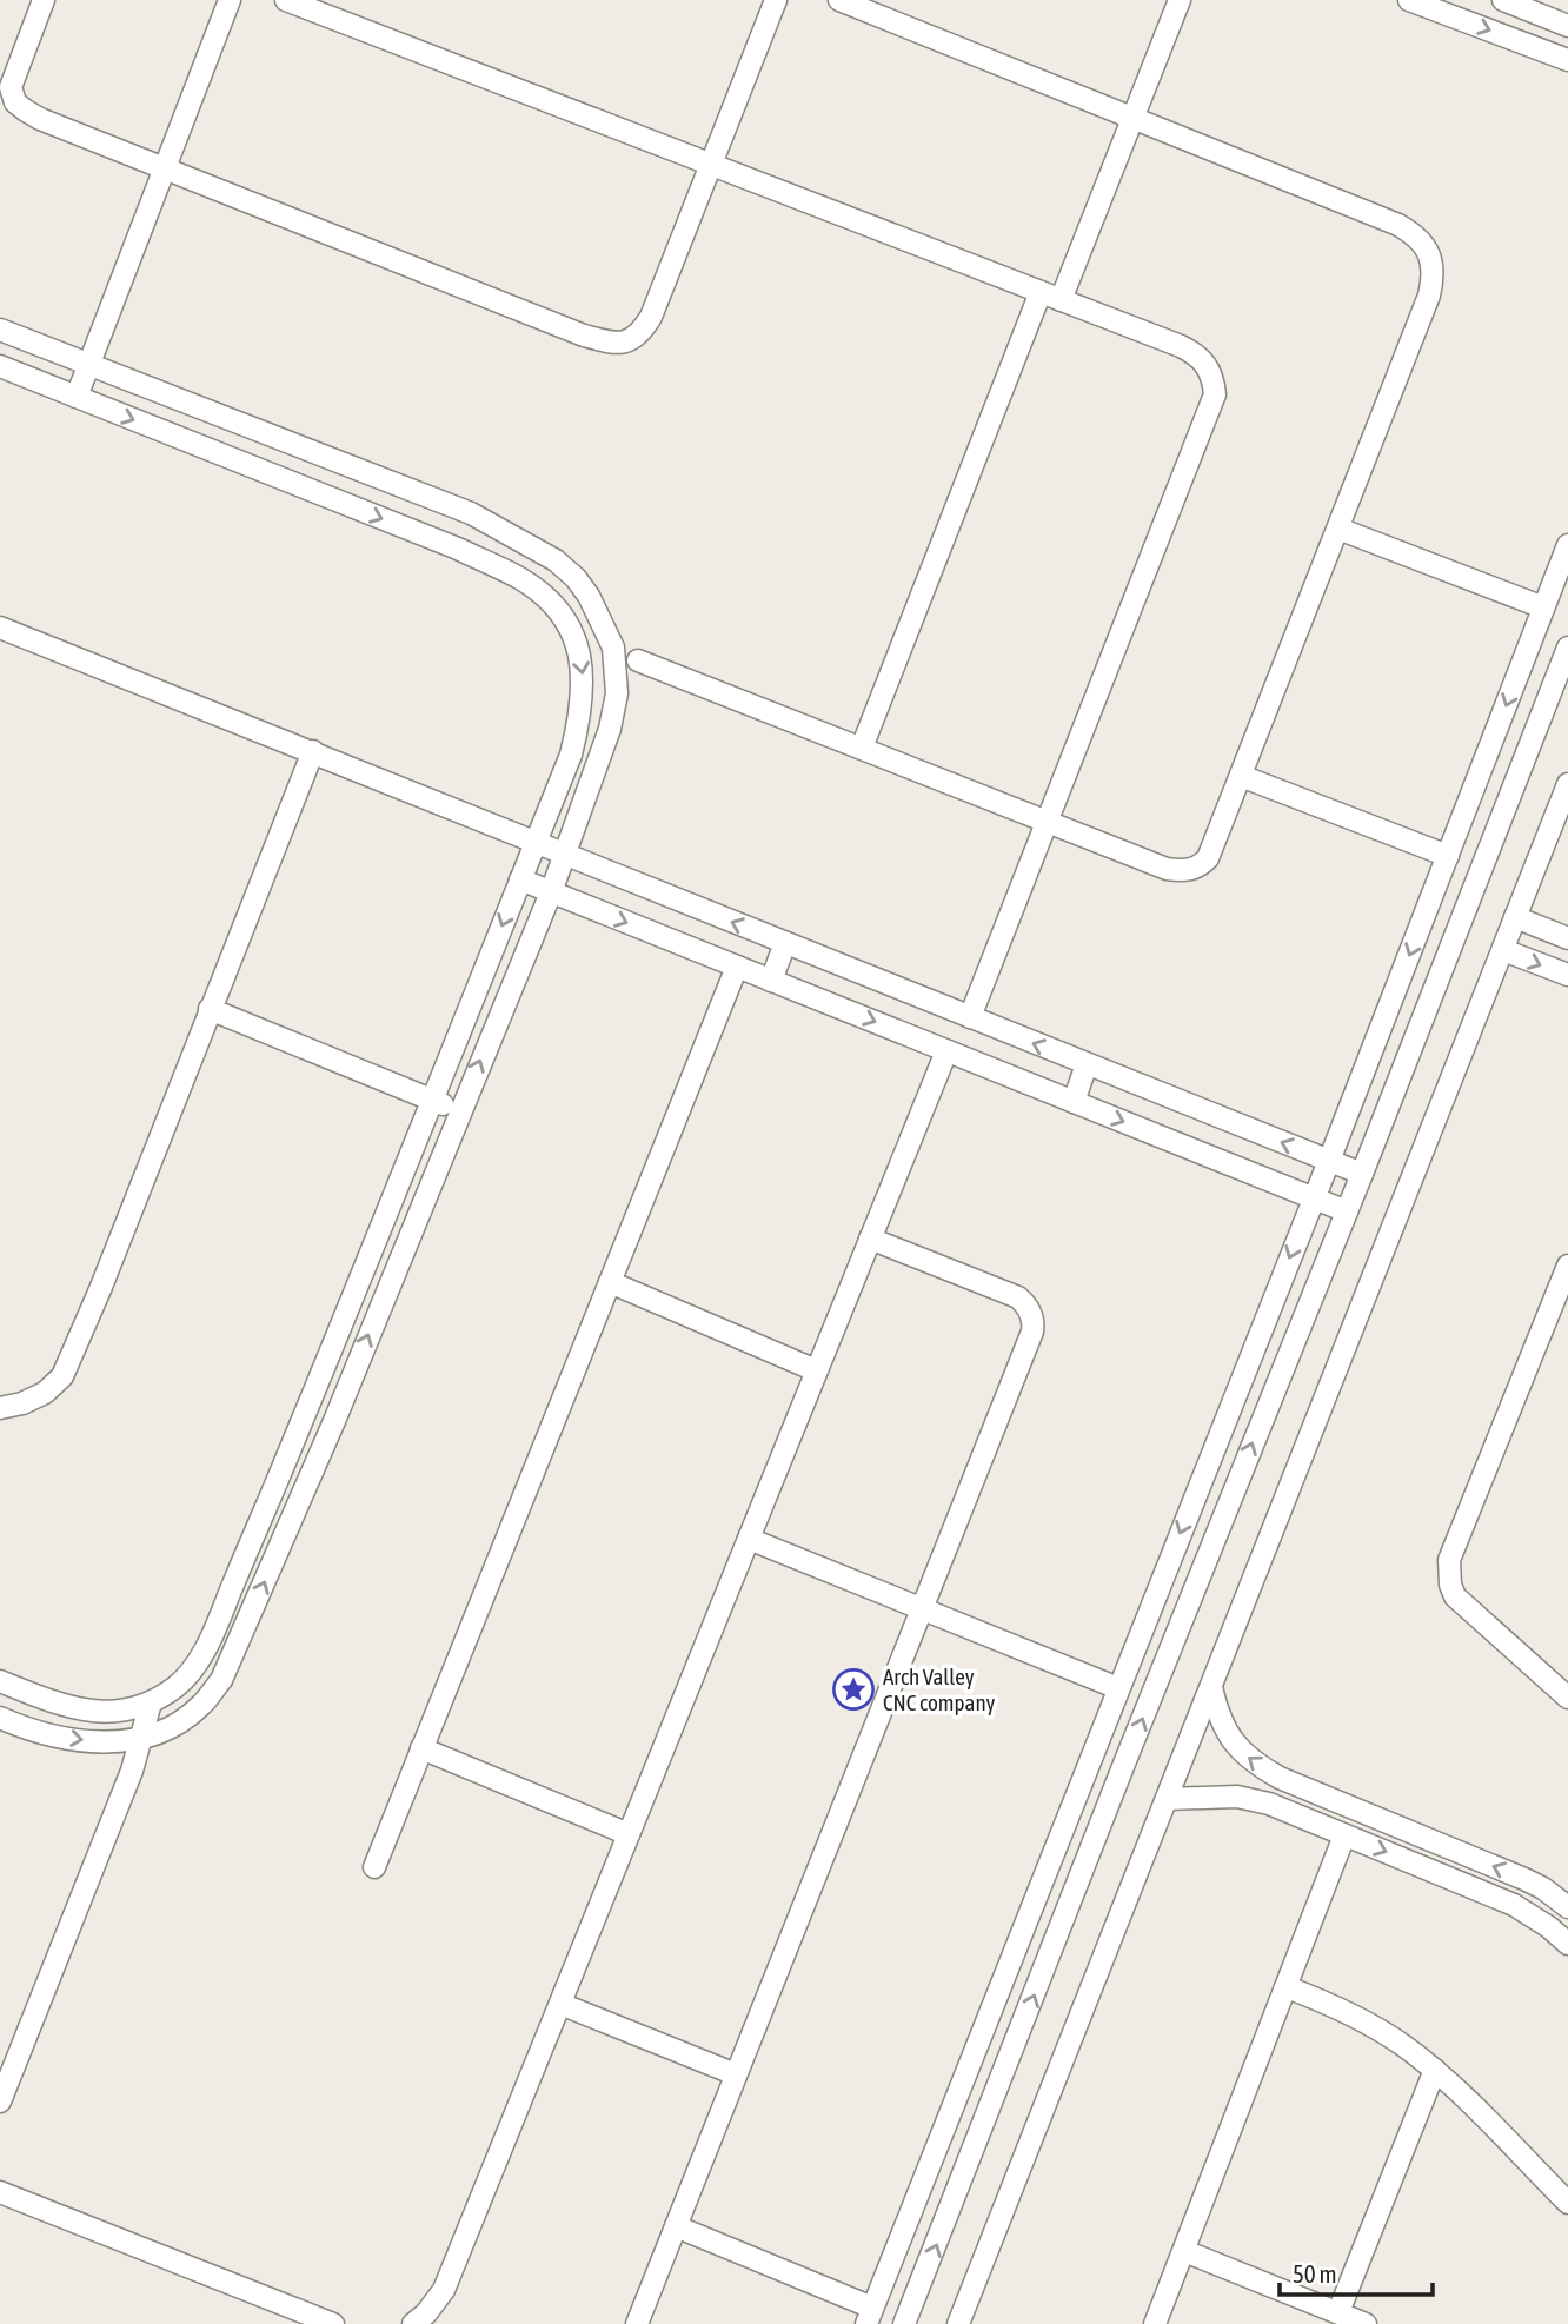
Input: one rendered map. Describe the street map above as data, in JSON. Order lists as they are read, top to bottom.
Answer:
{
  "places": {
    "place": ["Arch Valley CNC company"]
  },
  "scale_bar": "50 m"
}
